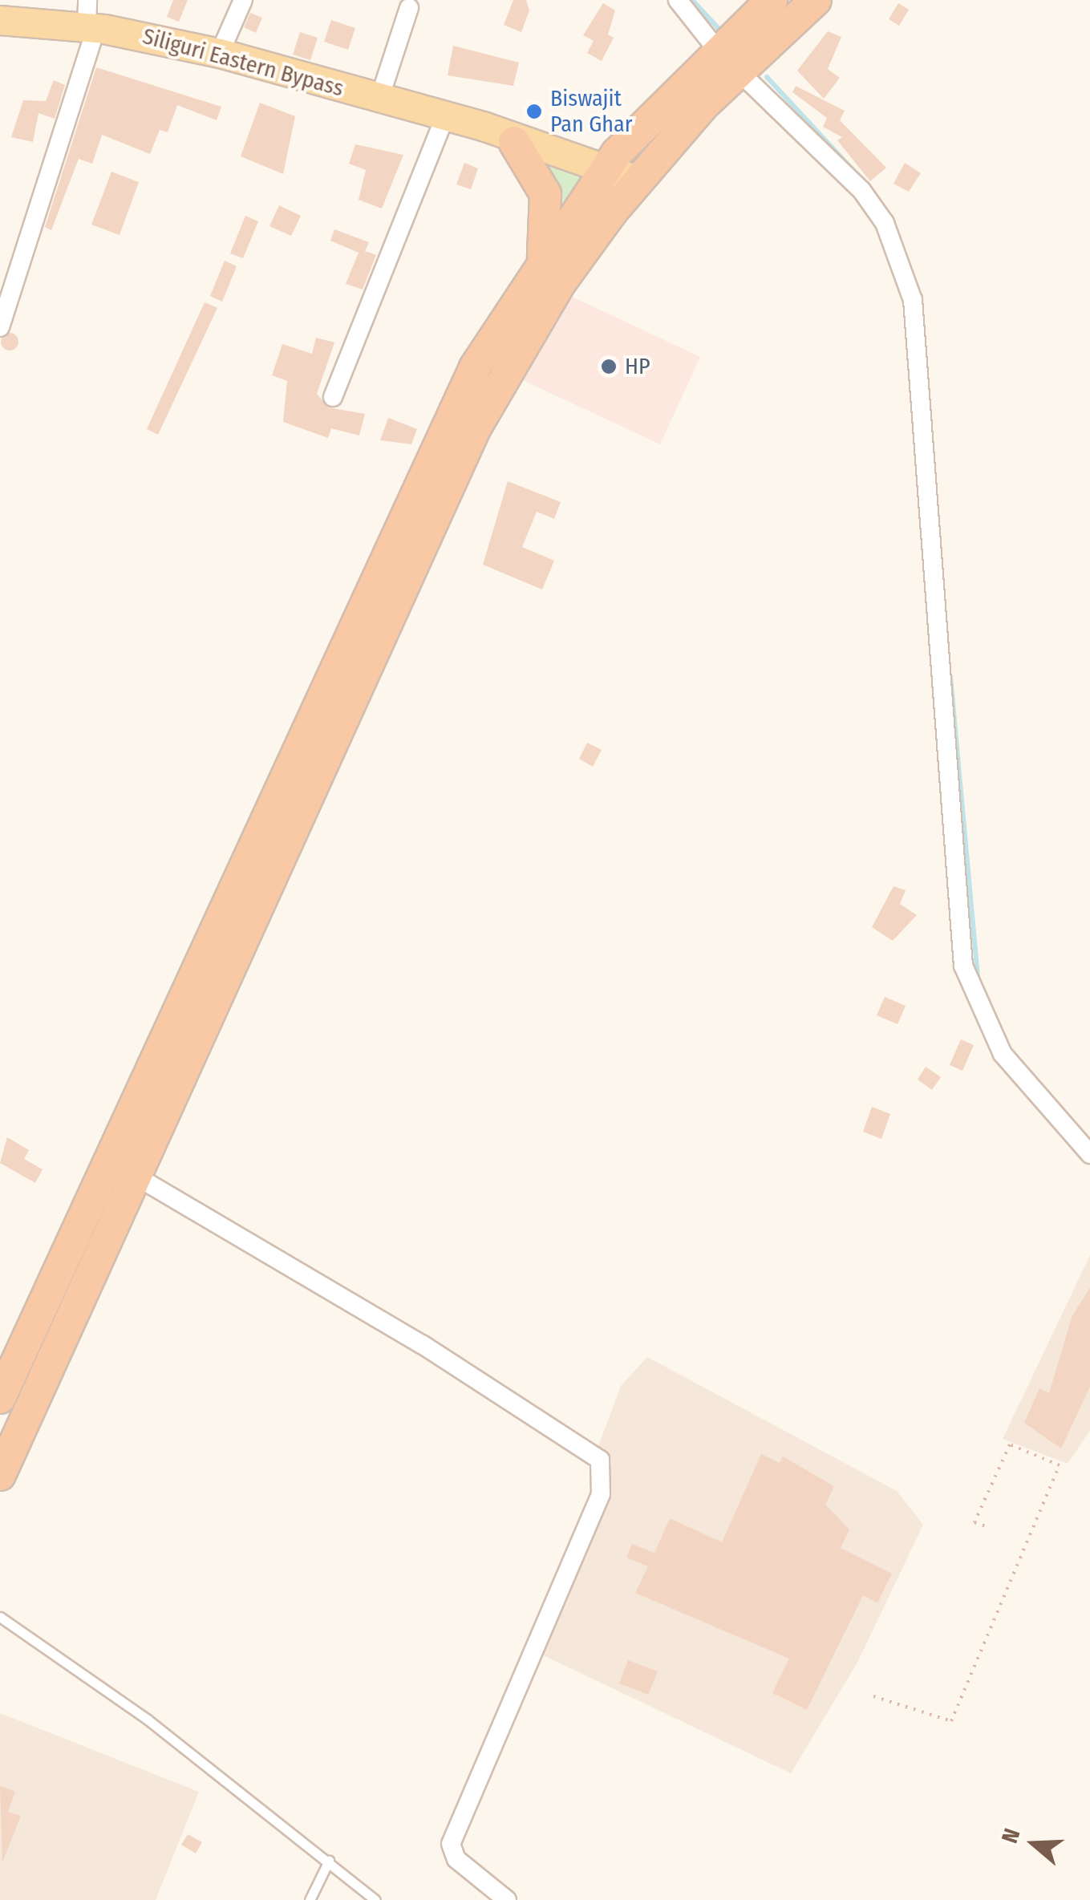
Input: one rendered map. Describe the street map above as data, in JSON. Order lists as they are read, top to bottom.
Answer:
{
  "streets": {
    "main road": ["Siliguri Eastern Bypass"]
  },
  "places": ["Biswajit Pan Ghar", "HP"],
  "north": "left"
}
